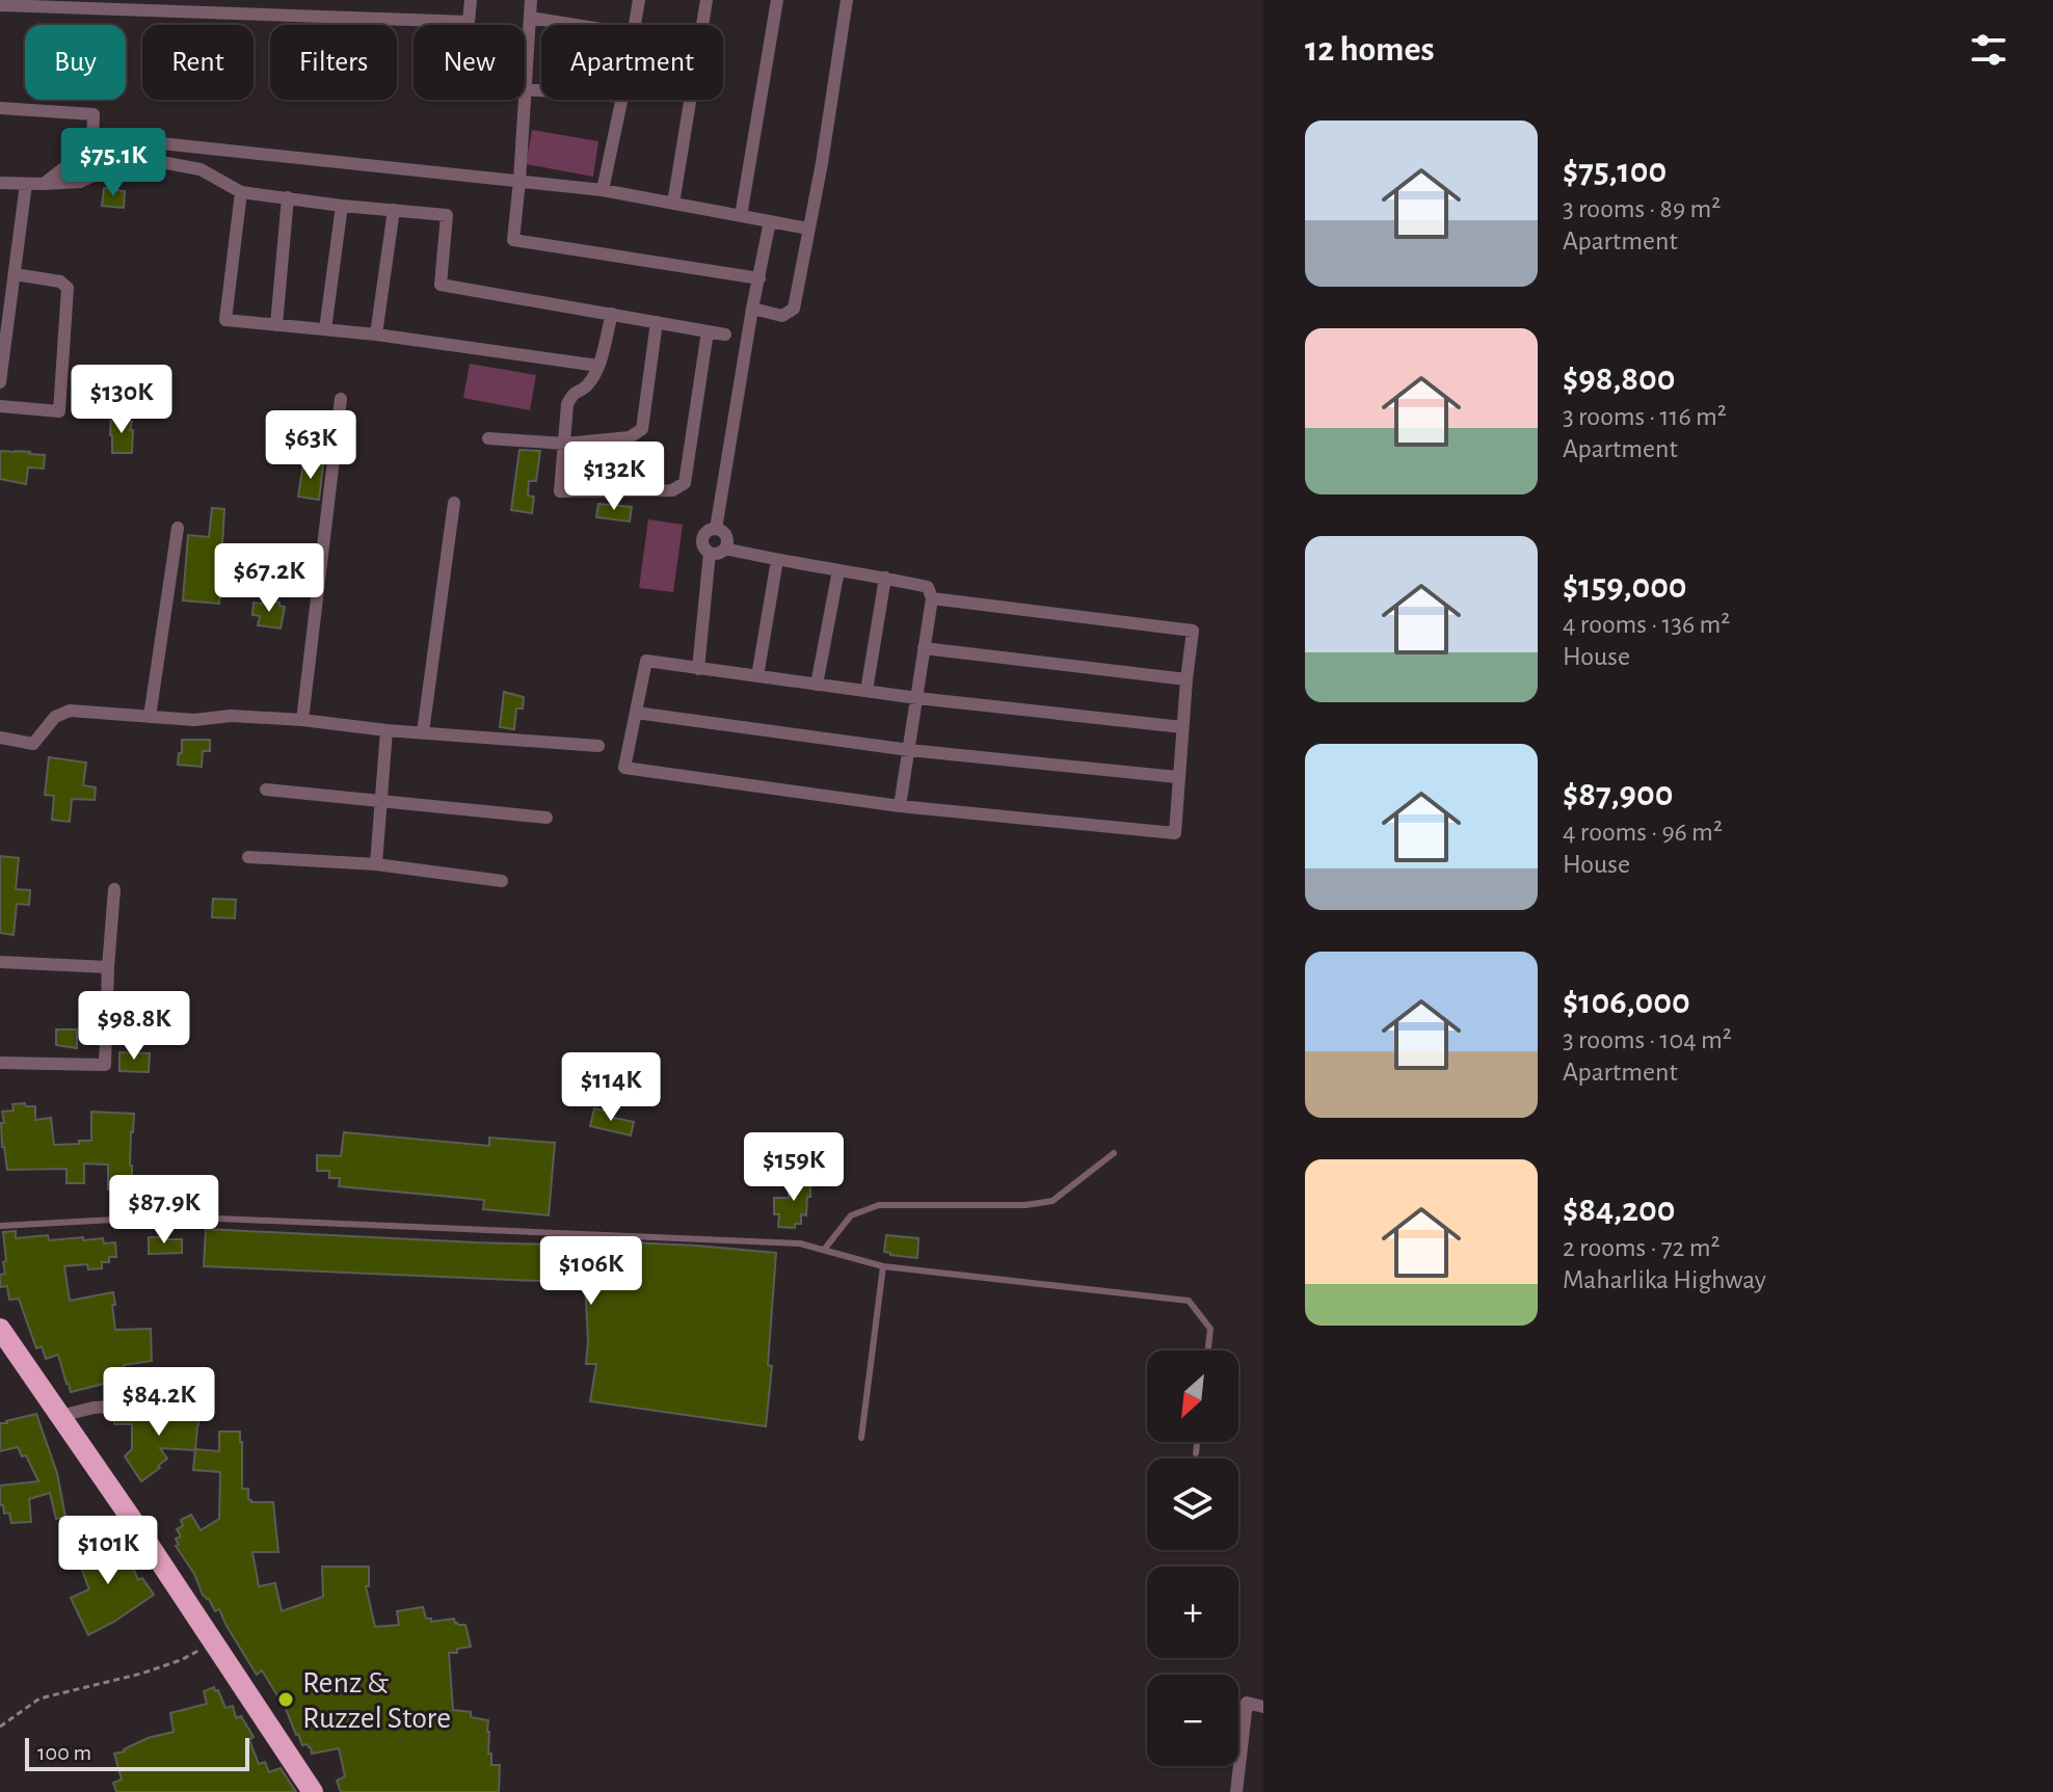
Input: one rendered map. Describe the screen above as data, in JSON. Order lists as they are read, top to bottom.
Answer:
{
  "places": ["Renz & Ruzzel Store"],
  "scale_bar": "100 m",
  "north": "bottom left",
  "page": {
    "heading": "12 homes",
    "chip": [
      "Buy",
      "Rent",
      "Filters",
      "New",
      "Apartment"
    ],
    "list": [
      {
        "name": "$75,100",
        "note": "3 rooms · 89 m² · Apartment"
      },
      {
        "name": "$98,800",
        "note": "3 rooms · 116 m² · Apartment"
      },
      {
        "name": "$159,000",
        "note": "4 rooms · 136 m² · House"
      },
      {
        "name": "$87,900",
        "note": "4 rooms · 96 m² · House"
      },
      {
        "name": "$106,000",
        "note": "3 rooms · 104 m² · Apartment"
      },
      {
        "name": "$84,200",
        "note": "2 rooms · 72 m² · Maharlika Highway"
      }
    ],
    "price": [
      "$75.1K",
      "$130K",
      "$63K",
      "$132K",
      "$67.2K",
      "$98.8K",
      "$114K",
      "$159K",
      "$87.9K",
      "$106K",
      "$84.2K",
      "$101K"
    ],
    "map_buttons": ["+", "−"],
    "scale": "100 m"
  }
}
